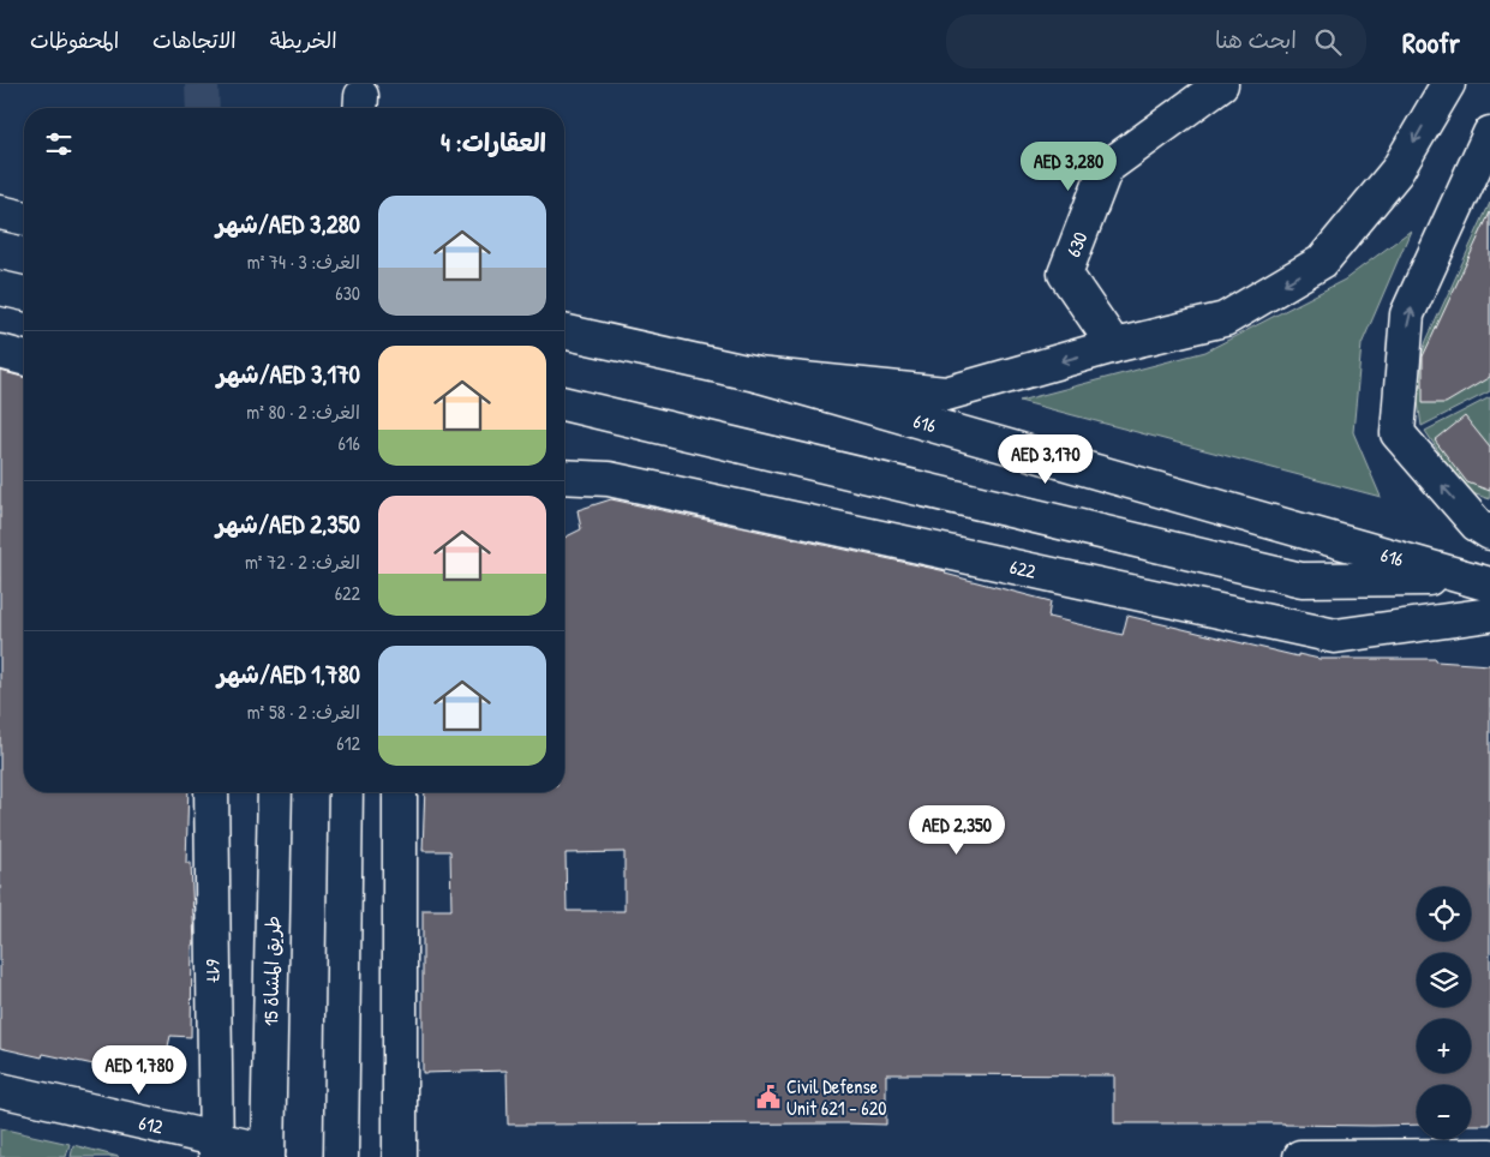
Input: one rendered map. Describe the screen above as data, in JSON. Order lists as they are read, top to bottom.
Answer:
{
  "streets": {
    "street": [
      "630",
      "616",
      "622",
      "617",
      "طريق المشاة 15",
      "612"
    ]
  },
  "crossings": [
    ["617", "612"],
    ["طريق المشاة 15", "612"]
  ],
  "places": {
    "public building": ["Civil Defense Unit 621 - 620"]
  },
  "page": {
    "header": "Roofr",
    "search": "ابحث هنا",
    "nav": ["الخريطة", "الاتجاهات", "المحفوظات"],
    "heading": "العقارات: 4",
    "price": [
      "AED 3,280",
      "AED 3,170",
      "AED 2,350",
      "AED 1,780"
    ],
    "list": [
      {
        "name": "AED 3,280/شهر",
        "note": "الغرف: 3 · 74 m² · 630"
      },
      {
        "name": "AED 3,170/شهر",
        "note": "الغرف: 2 · 80 m² · 616"
      },
      {
        "name": "AED 2,350/شهر",
        "note": "الغرف: 2 · 72 m² · 622"
      },
      {
        "name": "AED 1,780/شهر",
        "note": "الغرف: 2 · 58 m² · 612"
      }
    ],
    "map_buttons": ["+", "−"]
  }
}
